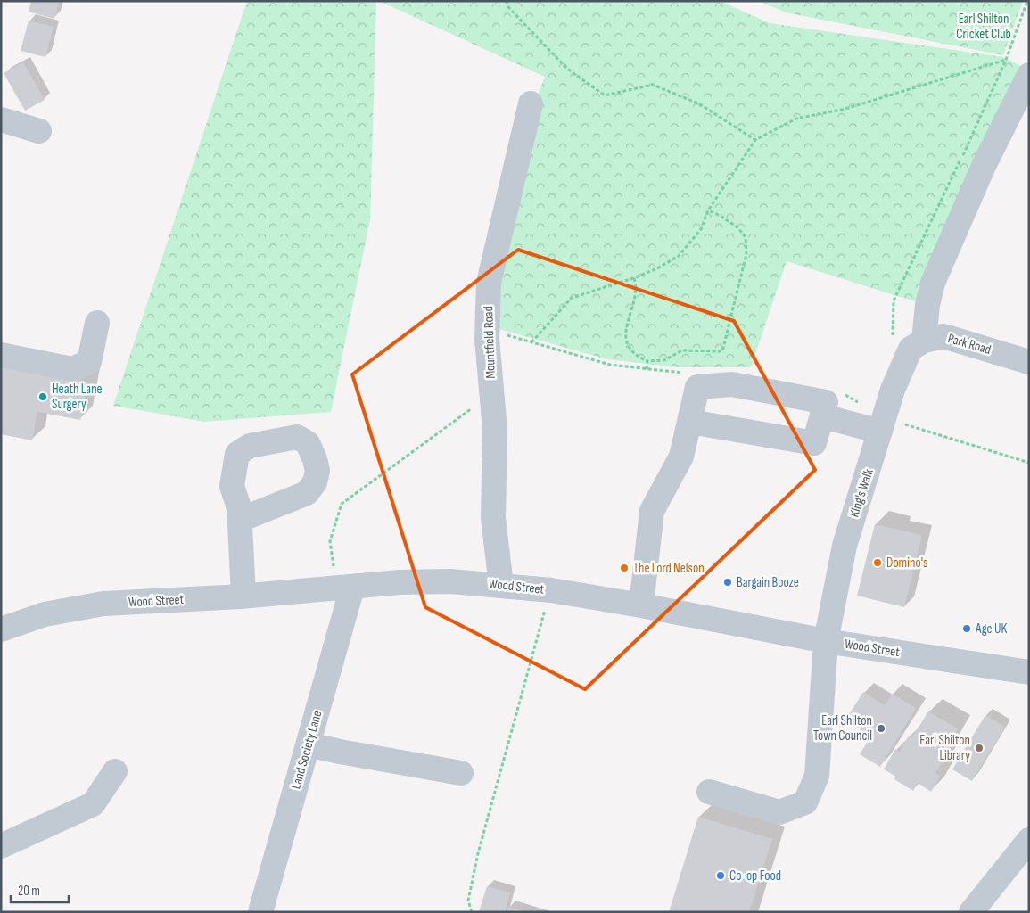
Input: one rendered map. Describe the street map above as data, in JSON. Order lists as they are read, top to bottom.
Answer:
{
  "streets": {
    "street": [
      "Mountfield Road",
      "Park Road",
      "King's Walk",
      "Wood Street",
      "Land Society Lane"
    ]
  },
  "crossings": [
    ["Mountfield Road", "Wood Street"],
    ["Park Road", "King's Walk"],
    ["King's Walk", "Wood Street"],
    ["Wood Street", "Land Society Lane"]
  ],
  "parks": ["Earl Shilton Cricket Club"],
  "places": [
    "Heath Lane Surgery",
    "Domino's",
    "The Lord Nelson",
    "Bargain Booze",
    "Age UK",
    "Earl Shilton Town Council",
    "Earl Shilton Library",
    "Co-op Food"
  ],
  "scale_bar": "20 m"
}
